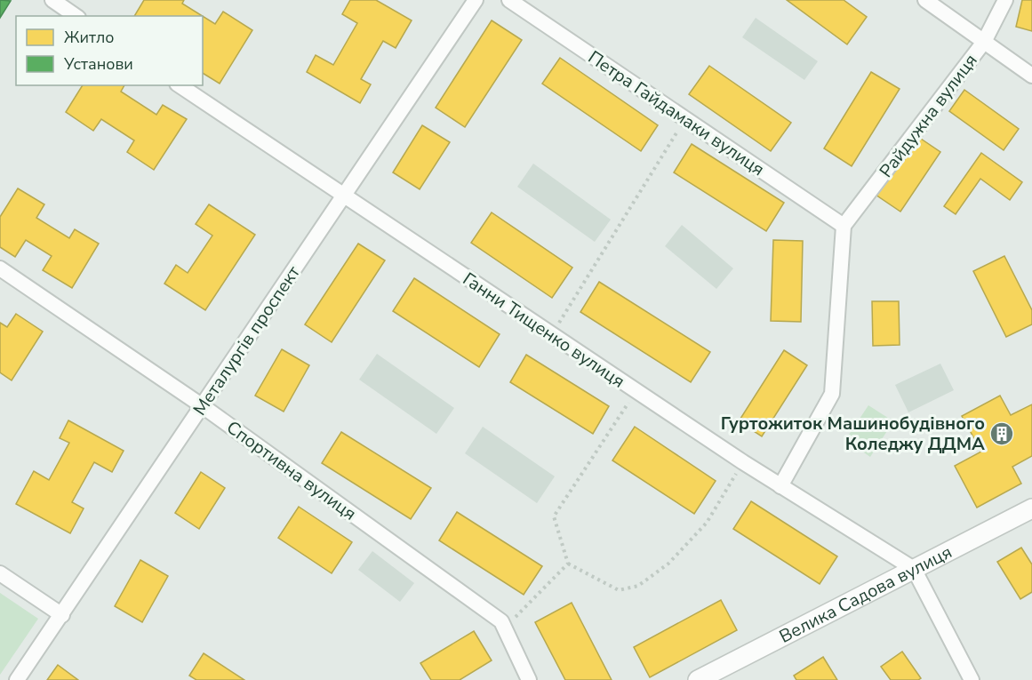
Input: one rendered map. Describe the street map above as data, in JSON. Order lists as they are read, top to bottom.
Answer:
{
  "streets": {
    "street": [
      "Петра Гайдамаки вулиця",
      "Райдужна вулиця",
      "Ганни Тищенко вулиця",
      "Металургів проспект",
      "Спортивна вулиця",
      "Велика Садова вулиця"
    ]
  },
  "crossings": [
    ["Петра Гайдамаки вулиця", "Райдужна вулиця"],
    ["Ганни Тищенко вулиця", "Металургів проспект"],
    ["Ганни Тищенко вулиця", "Велика Садова вулиця"],
    ["Металургів проспект", "Спортивна вулиця"]
  ],
  "places": {
    "building": ["Гуртожиток Машинобудівного Коледжу ДДМА"]
  },
  "legend": ["Житло", "Установи"]
}
